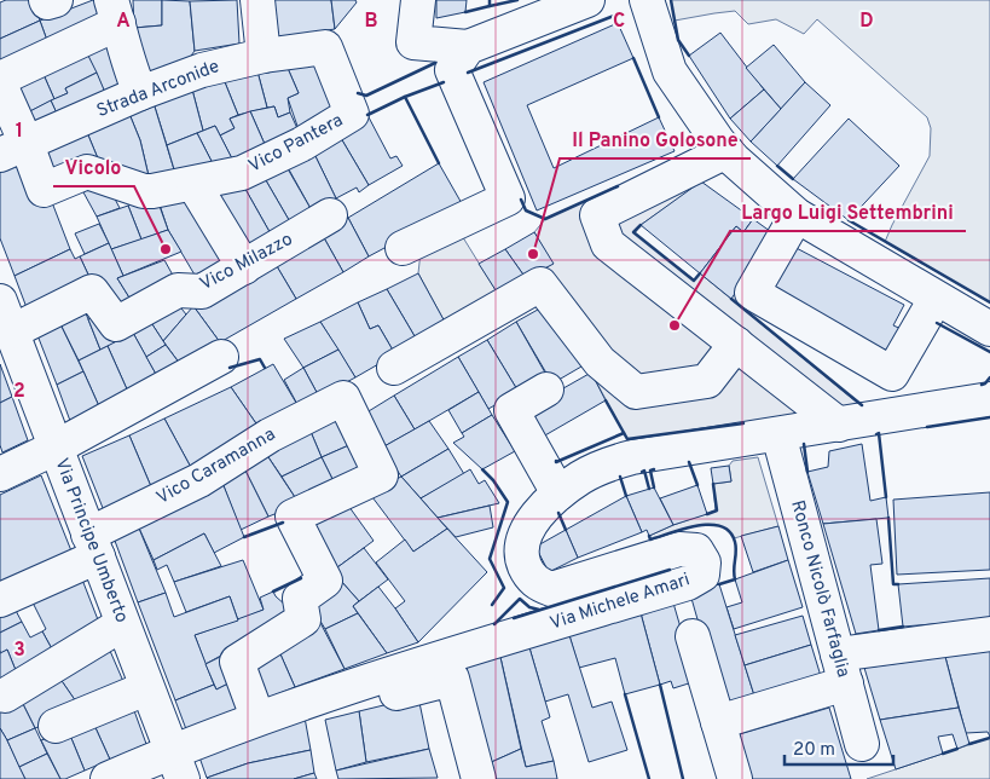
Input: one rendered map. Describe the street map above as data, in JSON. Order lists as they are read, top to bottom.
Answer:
{
  "streets": {
    "street": [
      "Strada Arconide",
      "Vico Pantera",
      "Vico Milazzo",
      "Vico Caramanna",
      "Via Principe Umberto",
      "Ronco Nicolò Farfaglia",
      "Via Michele Amari"
    ]
  },
  "crossings": [
    ["Strada Arconide", "Vico Pantera"],
    ["Vico Milazzo", "Via Principe Umberto"],
    ["Vico Caramanna", "Via Principe Umberto"],
    ["Vico Caramanna", "Via Michele Amari"],
    ["Via Principe Umberto", "Via Michele Amari"],
    ["Ronco Nicolò Farfaglia", "Via Michele Amari"]
  ],
  "places": ["Vicolo", "Il Panino Golosone", "Largo Luigi Settembrini"],
  "scale_bar": "20 m",
  "grid": {
    "columns": [
      "A",
      "B",
      "C",
      "D"
    ],
    "rows": ["1", "2", "3"]
  }
}
